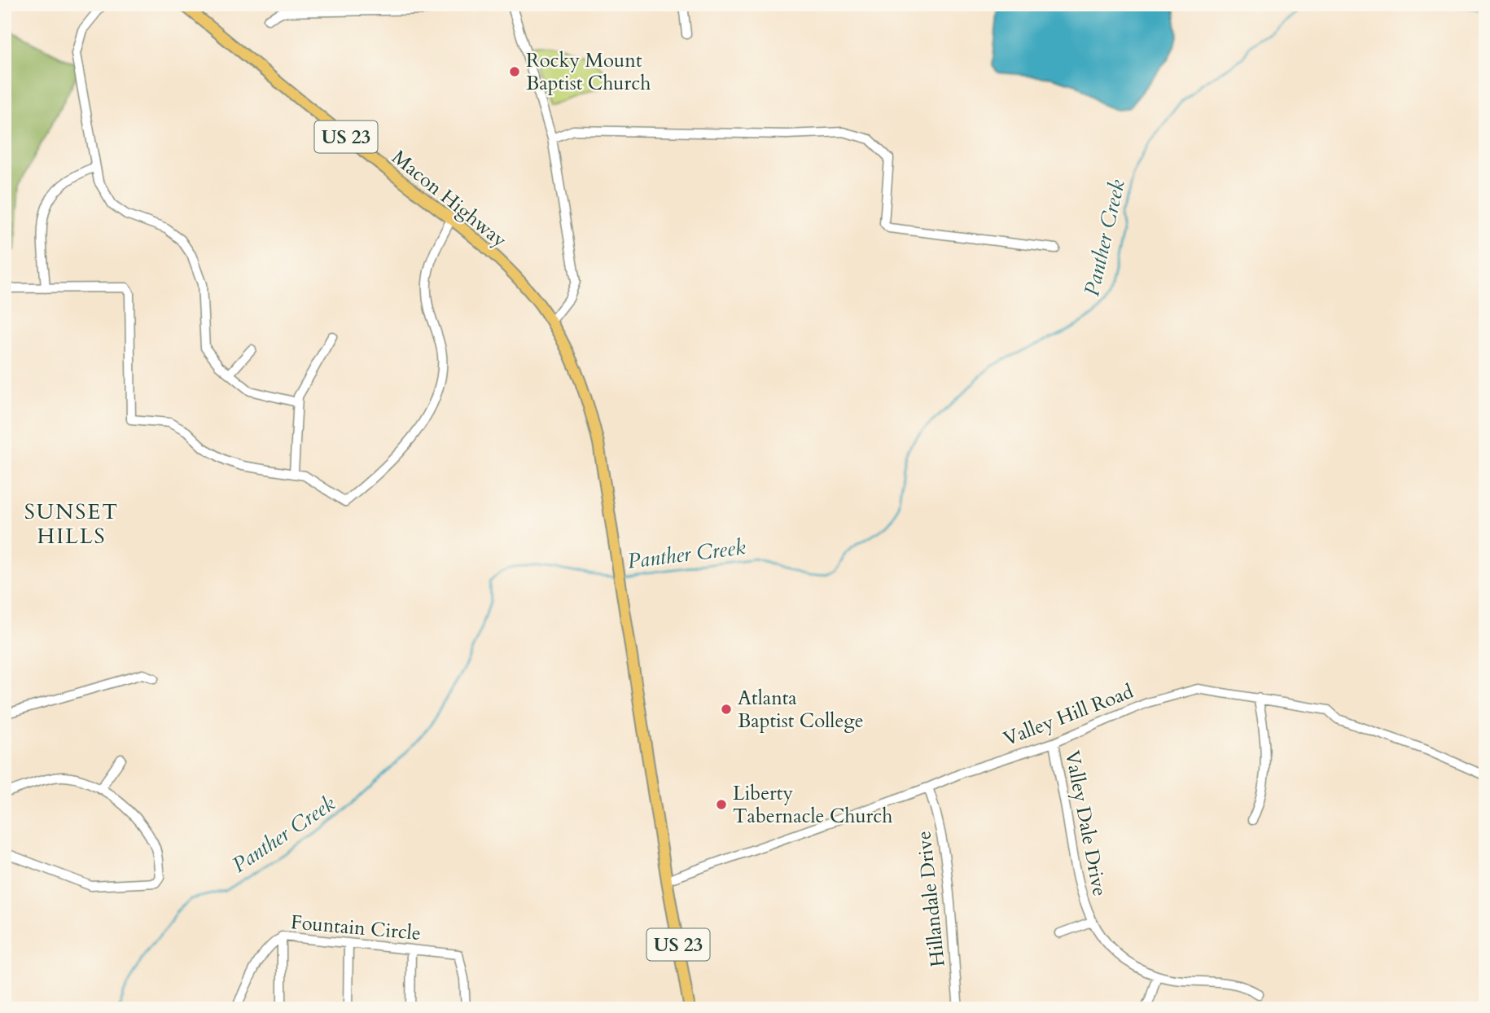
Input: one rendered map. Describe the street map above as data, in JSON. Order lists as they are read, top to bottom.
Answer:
{
  "streets": {
    "main road": ["US 23", "Macon Highway"],
    "street": [
      "Valley Hill Road",
      "Valley Dale Drive",
      "Hillandale Drive",
      "Fountain Circle"
    ]
  },
  "crossings": [
    ["US 23", "Macon Highway"],
    ["US 23", "Valley Hill Road"],
    ["Valley Hill Road", "Valley Dale Drive"],
    ["Valley Hill Road", "Hillandale Drive"]
  ],
  "districts": ["SUNSET HILLS"],
  "water": ["Panther Creek"],
  "places": ["Rocky Mount Baptist Church", "Atlanta Baptist College", "Liberty Tabernacle Church"]
}
